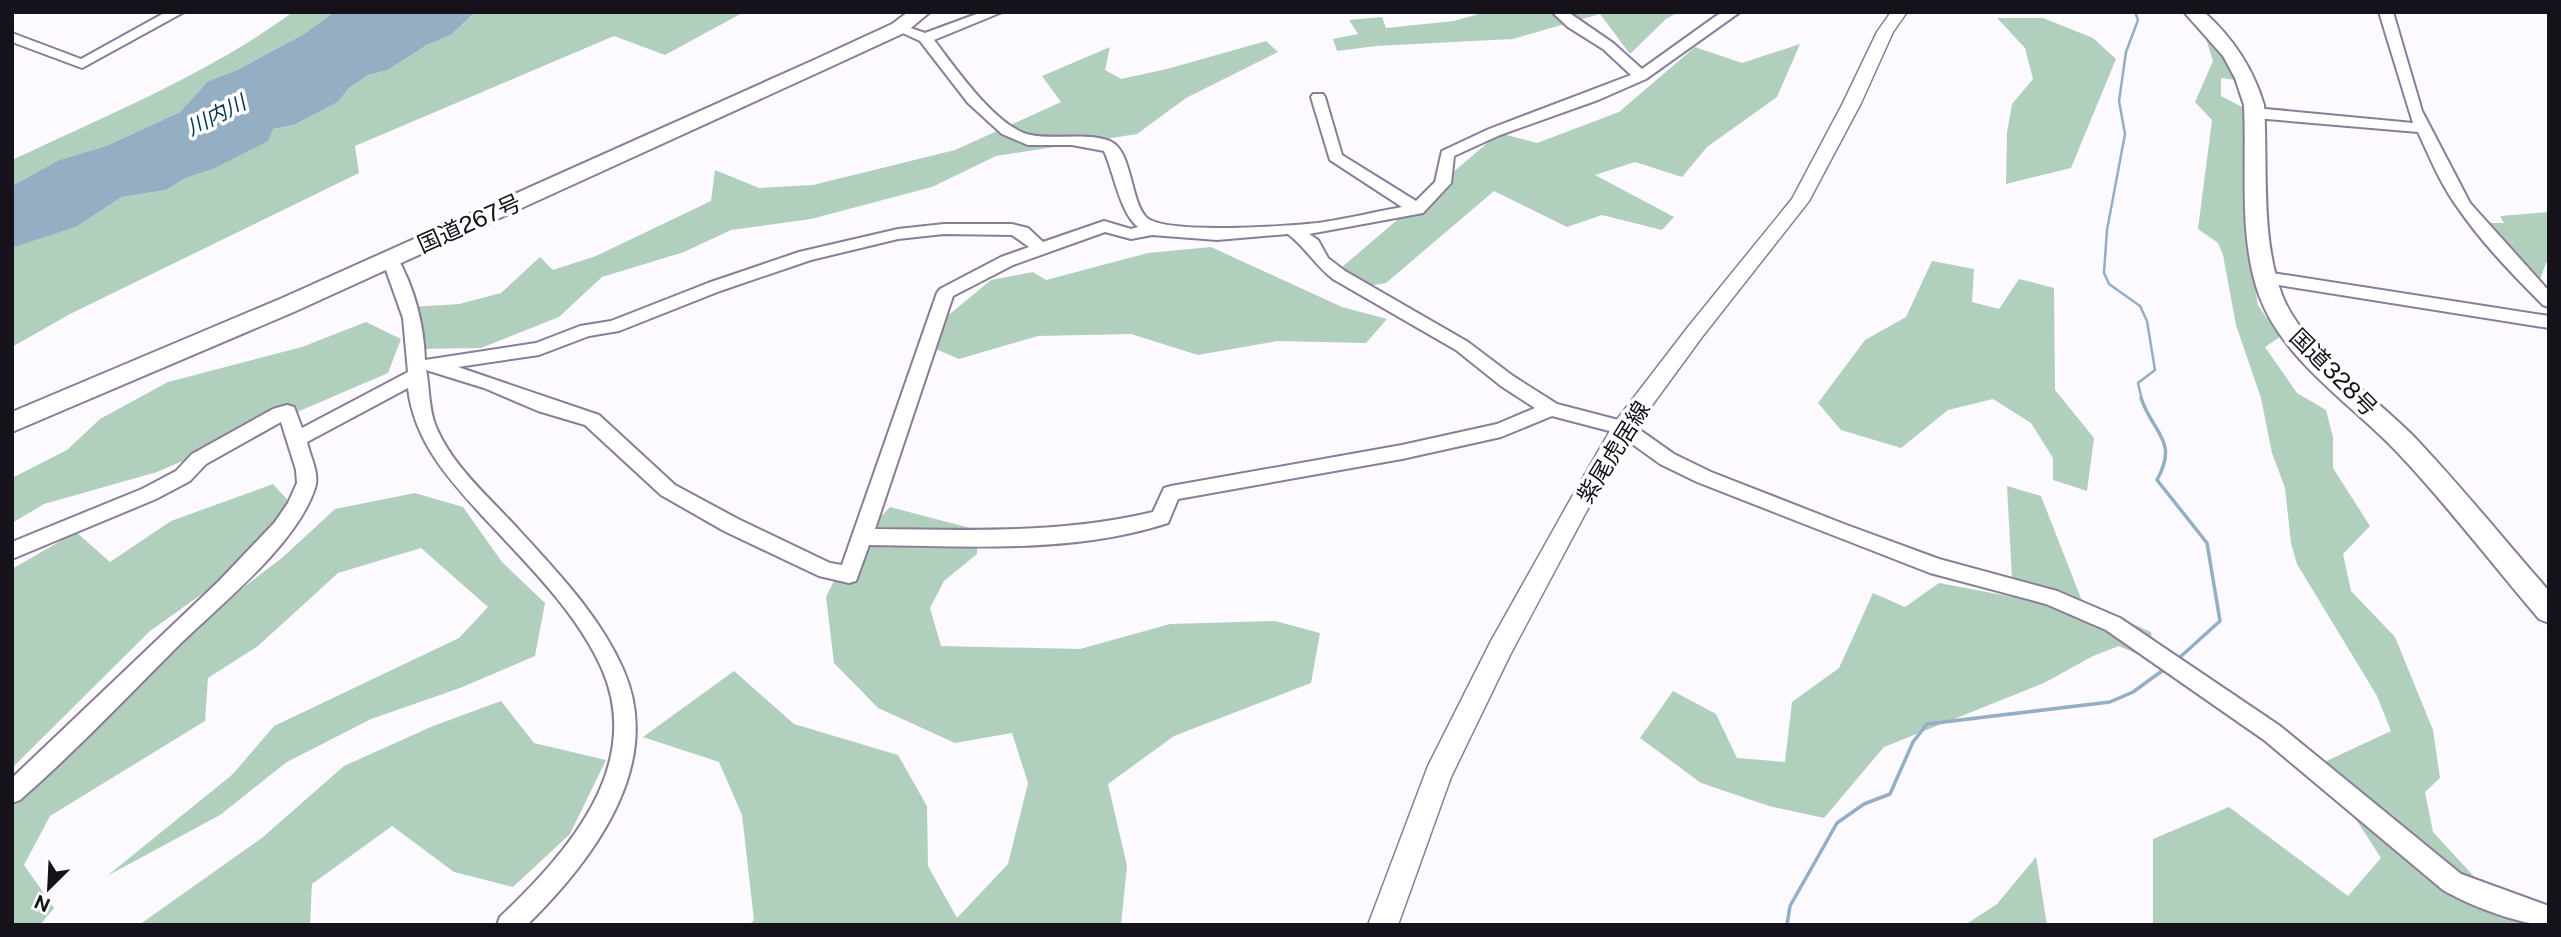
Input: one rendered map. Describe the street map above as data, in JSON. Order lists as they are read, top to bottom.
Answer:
{
  "streets": {
    "highway": ["国道267号", "国道328号"],
    "main road": ["紫尾虎居線"]
  },
  "water": ["川内川"],
  "north": "bottom left"
}
